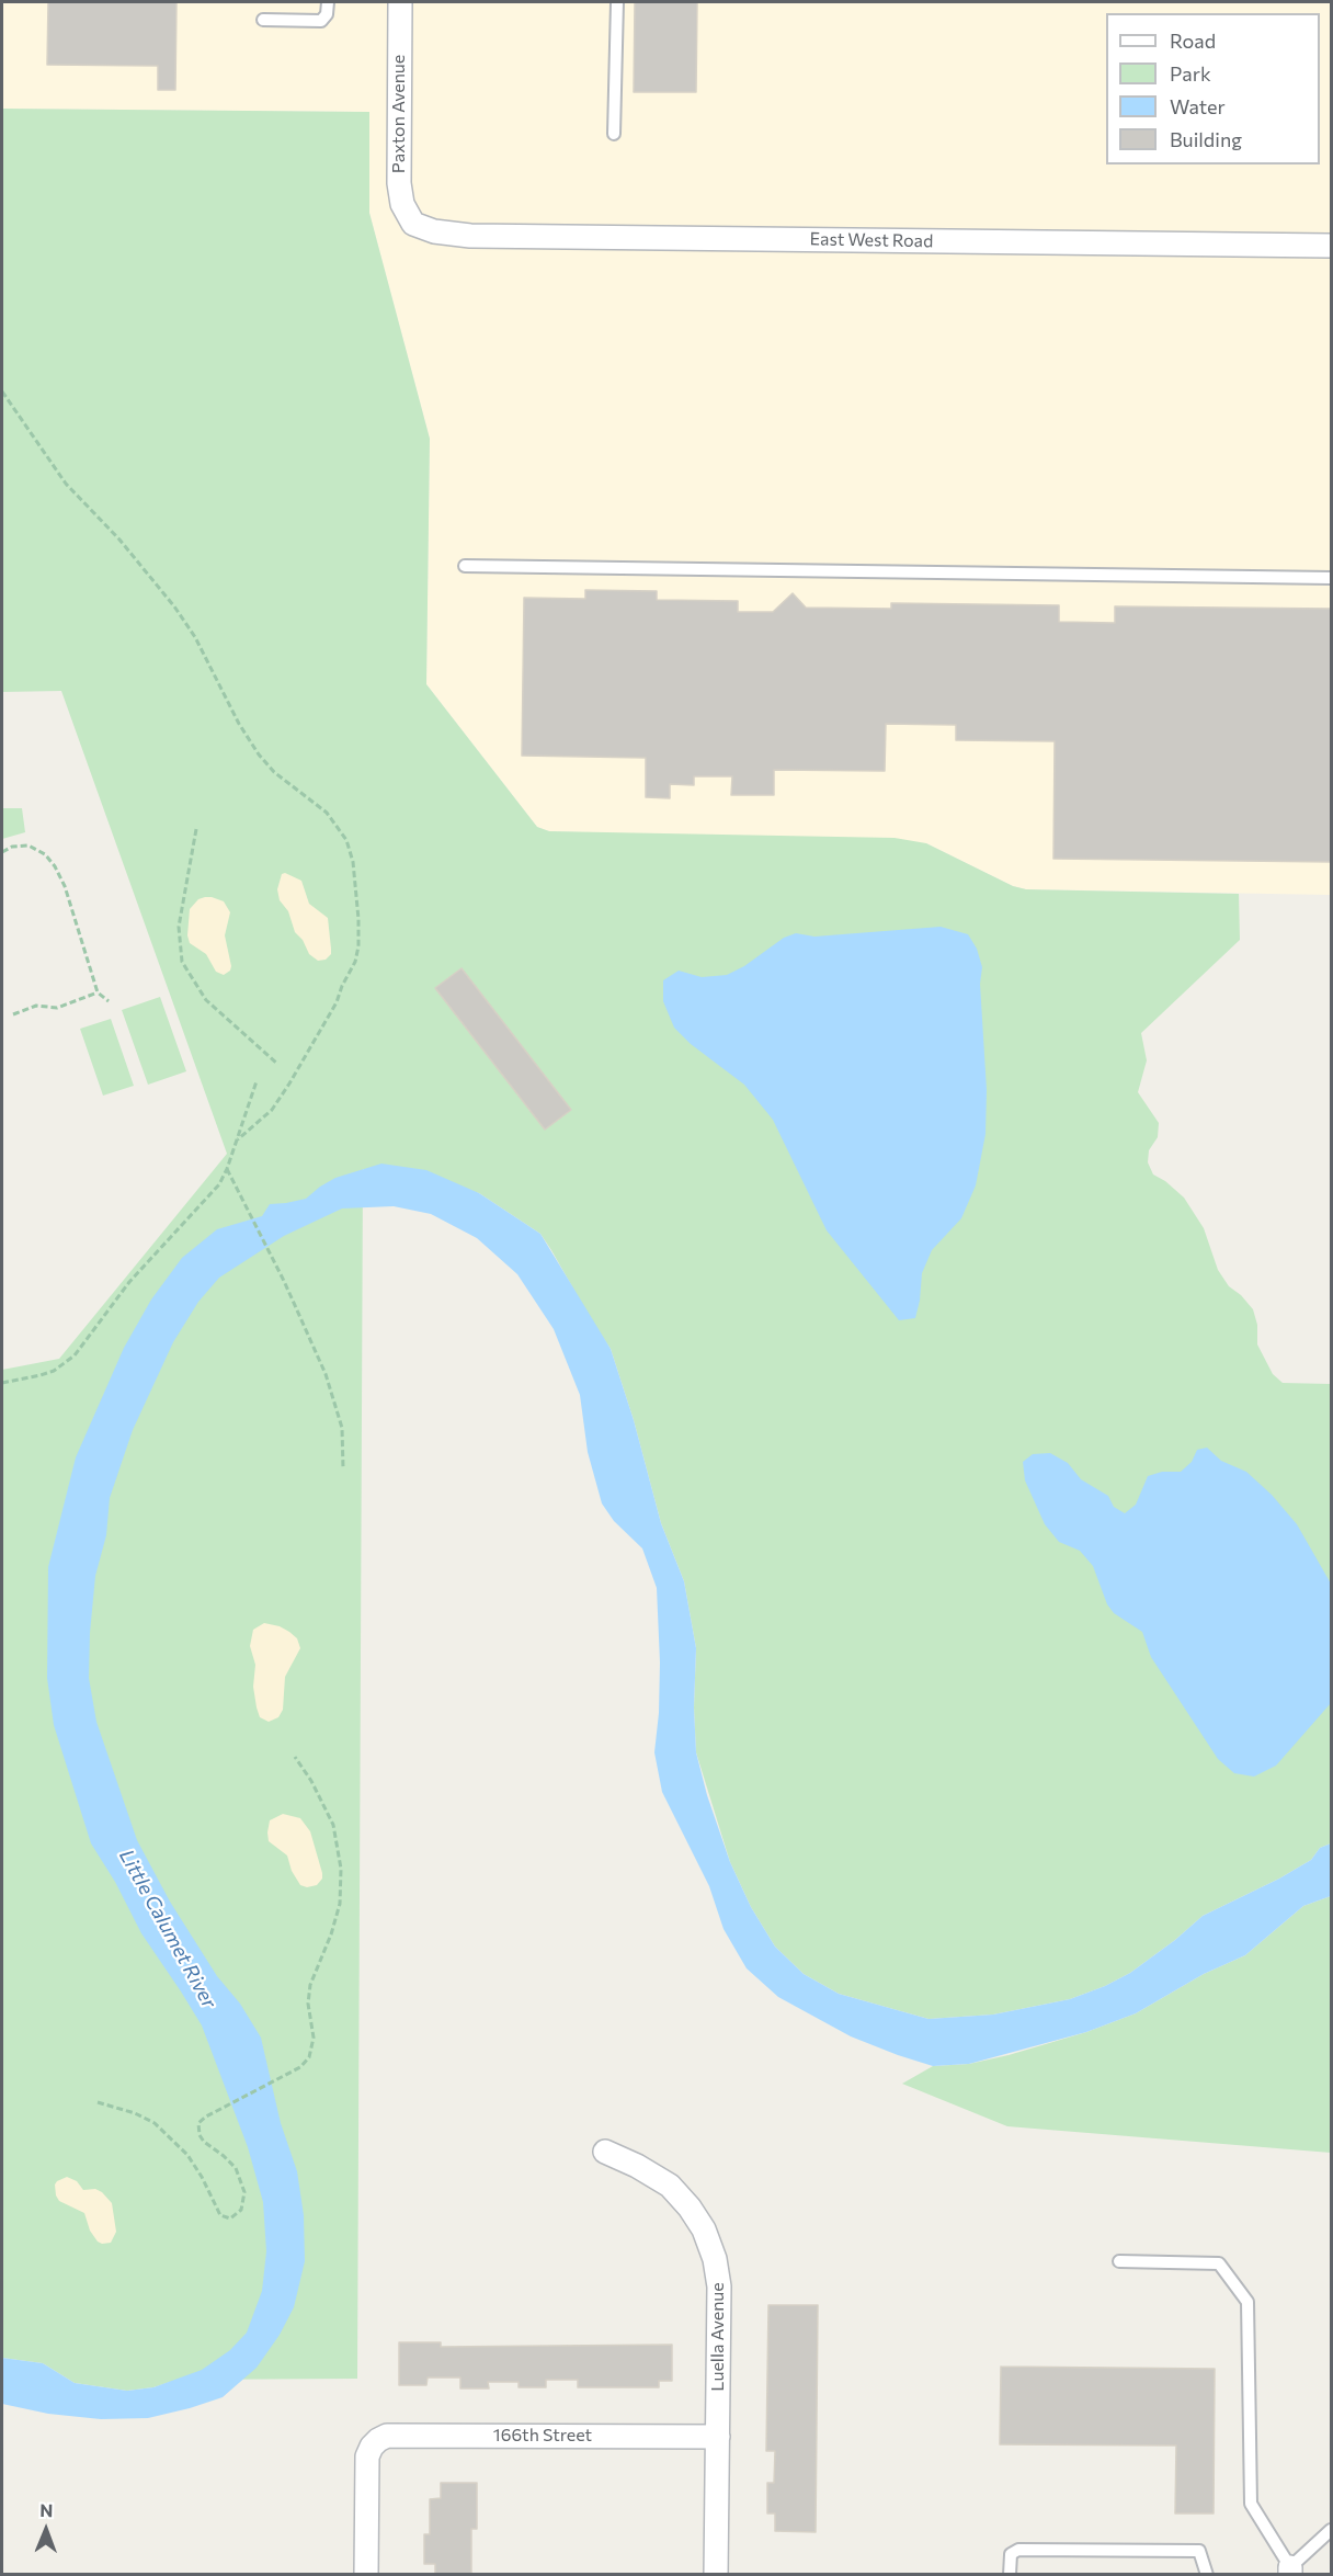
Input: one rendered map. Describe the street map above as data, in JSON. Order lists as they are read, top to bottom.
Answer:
{
  "streets": {
    "street": [
      "Paxton Avenue",
      "East West Road",
      "Luella Avenue",
      "166th Street"
    ]
  },
  "crossings": [
    ["Paxton Avenue", "East West Road"],
    ["Luella Avenue", "166th Street"]
  ],
  "water": ["Little Calumet River"],
  "legend": [
    "Road",
    "Park",
    "Water",
    "Building"
  ],
  "north": "top"
}
